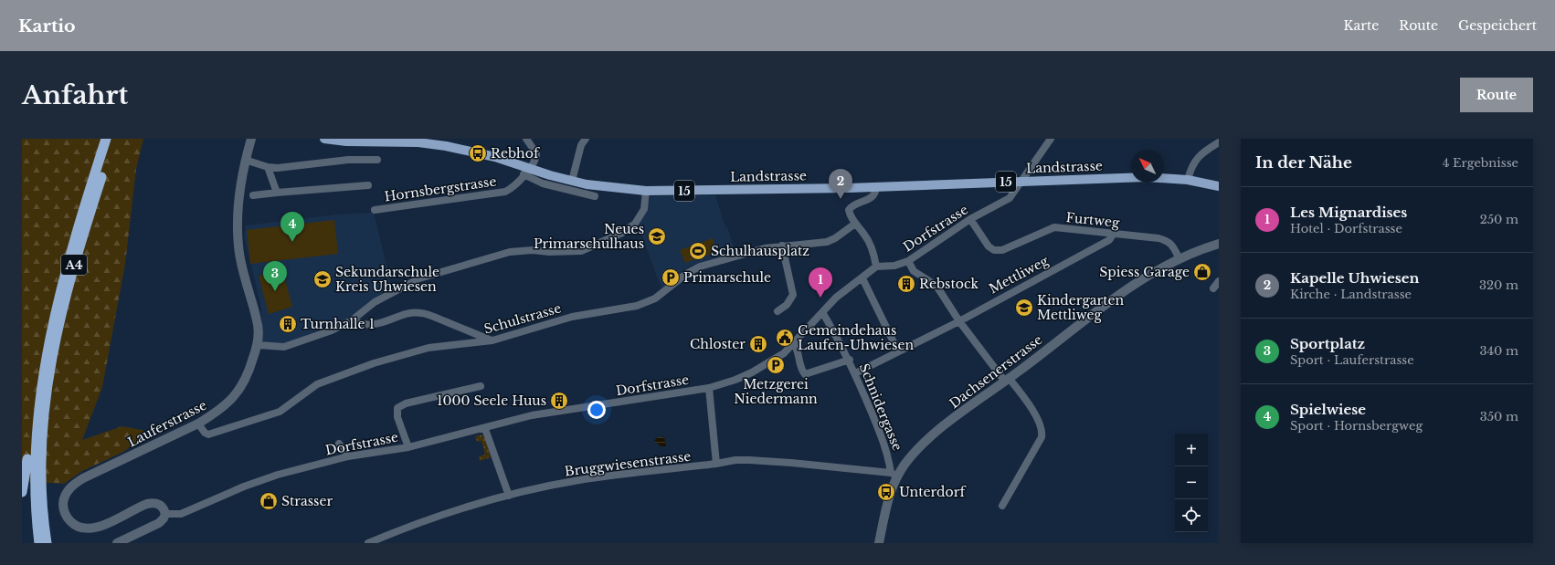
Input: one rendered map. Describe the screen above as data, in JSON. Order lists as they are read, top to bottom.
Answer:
{
  "streets": {
    "highway": ["A4"],
    "main road": ["Landstrasse", "15"],
    "street": [
      "Hornsbergstrasse",
      "Furtweg",
      "Dorfstrasse",
      "Mettliweg",
      "Schulstrasse",
      "Dachsenerstrasse",
      "Schnidergasse",
      "Lauferstrasse",
      "Bruggwiesenstrasse"
    ]
  },
  "crossings": [
    ["Landstrasse", "Hornsbergstrasse"],
    ["Landstrasse", "Dorfstrasse"],
    ["Furtweg", "Dorfstrasse"],
    ["Furtweg", "Mettliweg"],
    ["Furtweg", "Dachsenerstrasse"],
    ["Dorfstrasse", "Schnidergasse"],
    ["Dorfstrasse", "Lauferstrasse"],
    ["Mettliweg", "Schnidergasse"],
    ["Schulstrasse", "Lauferstrasse"],
    ["Dachsenerstrasse", "Schnidergasse"],
    ["Dachsenerstrasse", "Bruggwiesenstrasse"],
    ["Schnidergasse", "Bruggwiesenstrasse"]
  ],
  "places": {
    "bus stop": ["Rebhof", "Unterdorf"],
    "school or university": ["Neues Primarschulhaus", "Sekundarschule Kreis Uhwiesen", "Kindergarten Mettliweg"],
    "sports": ["Schulhausplatz"],
    "shop": ["Spiess Garage", "Strasser"],
    "parking": ["Primarschule", "Metzgerei Niedermann"],
    "building": [
      "Rebstock",
      "Turnhalle 1",
      "Chloster",
      "1000 Seele Huus"
    ],
    "public building": ["Gemeindehaus Laufen-Uhwiesen"]
  },
  "north": "top left",
  "page": {
    "header": "Kartio",
    "nav": ["Karte", "Route", "Gespeichert"],
    "buttons": "Route",
    "title": "Anfahrt",
    "heading": ["In der Nähe", "4 Ergebnisse"],
    "pins": [
      "2",
      "4",
      "3",
      "1"
    ],
    "list": [
      {
        "mark": "1",
        "name": "Les Mignardises",
        "note": "Hotel · Dorfstrasse",
        "value": "250 m"
      },
      {
        "mark": "2",
        "name": "Kapelle Uhwiesen",
        "note": "Kirche · Landstrasse",
        "value": "320 m"
      },
      {
        "mark": "3",
        "name": "Sportplatz",
        "note": "Sport · Lauferstrasse",
        "value": "340 m"
      },
      {
        "mark": "4",
        "name": "Spielwiese",
        "note": "Sport · Hornsbergweg",
        "value": "350 m"
      }
    ],
    "map_buttons": ["+", "−"]
  }
}
